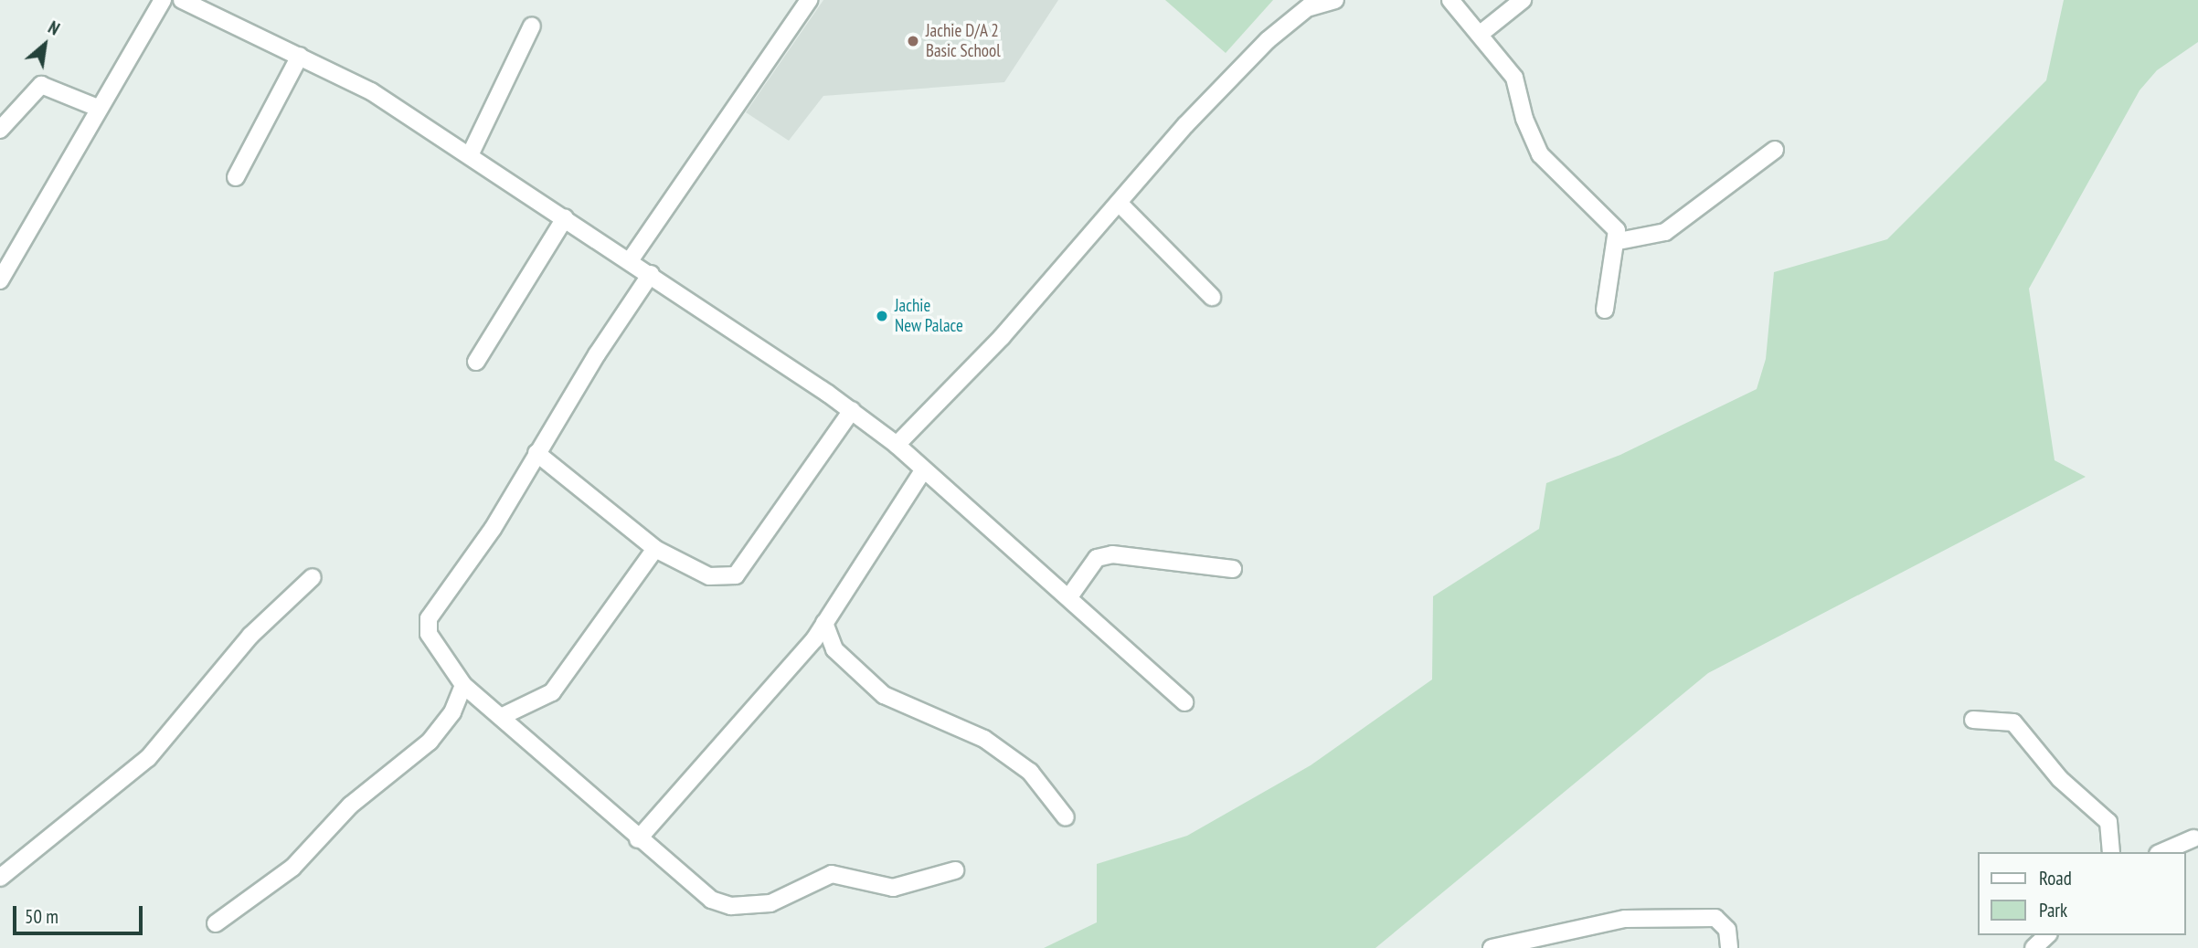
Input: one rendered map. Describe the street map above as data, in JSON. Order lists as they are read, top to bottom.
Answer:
{
  "places": ["Jachie D/A 2 Basic School", "Jachie New Palace"],
  "legend": ["Road", "Park"],
  "scale_bar": "50 m",
  "north": "top right"
}
